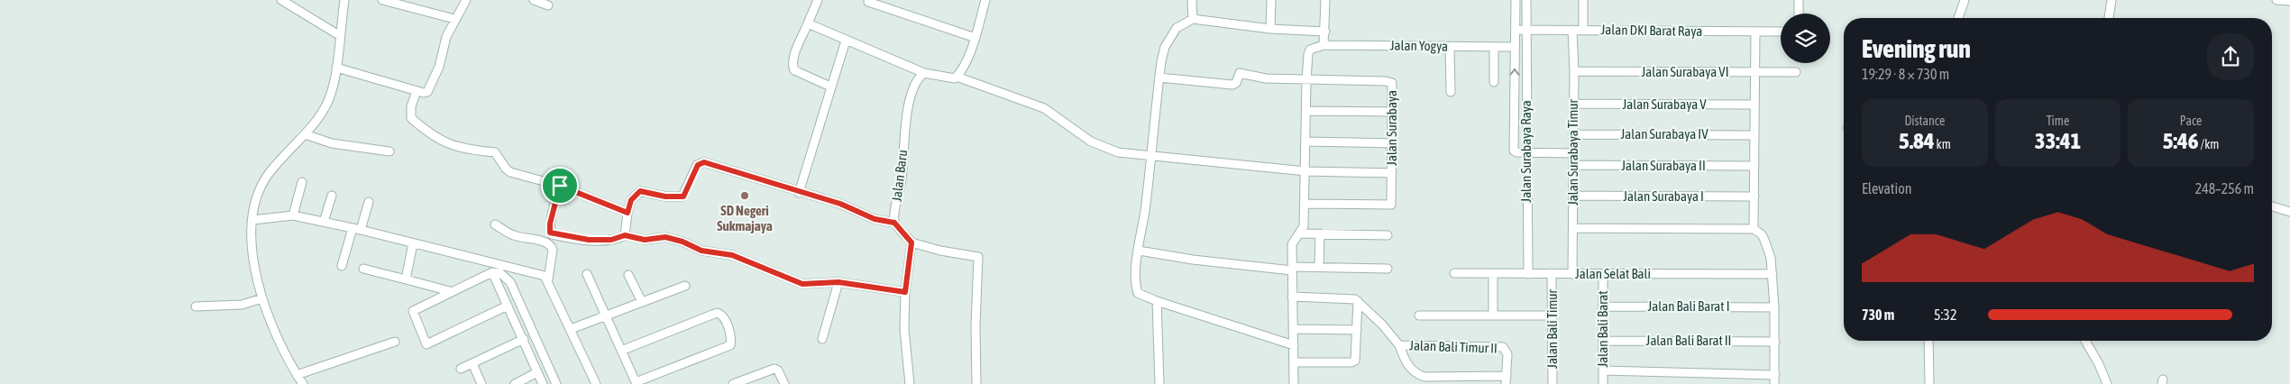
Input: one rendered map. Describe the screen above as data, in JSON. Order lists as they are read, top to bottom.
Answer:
{
  "streets": {
    "street": [
      "Jalan DKI Barat Raya",
      "Jalan Yogya",
      "Jalan Surabaya VI",
      "Jalan Surabaya V",
      "Jalan Surabaya",
      "Jalan Surabaya IV",
      "Jalan Surabaya Raya",
      "Jalan Surabaya Timur",
      "Jalan Surabaya II",
      "Jalan Baru",
      "Jalan Surabaya I",
      "Jalan Selat Bali",
      "Jalan Bali Barat I",
      "Jalan Bali Timur",
      "Jalan Bali Barat",
      "Jalan Bali Barat II",
      "Jalan Bali Timur II"
    ]
  },
  "crossings": [
    ["Jalan DKI Barat Raya", "Jalan Surabaya Raya"],
    ["Jalan DKI Barat Raya", "Jalan Surabaya Timur"],
    ["Jalan Surabaya VI", "Jalan Surabaya Timur"],
    ["Jalan Surabaya V", "Jalan Surabaya Timur"],
    ["Jalan Surabaya IV", "Jalan Surabaya Timur"],
    ["Jalan Surabaya Raya", "Jalan Selat Bali"],
    ["Jalan Surabaya Timur", "Jalan Surabaya II"],
    ["Jalan Surabaya Timur", "Jalan Surabaya I"],
    ["Jalan Surabaya Timur", "Jalan Selat Bali"],
    ["Jalan Selat Bali", "Jalan Bali Timur"],
    ["Jalan Selat Bali", "Jalan Bali Barat"],
    ["Jalan Bali Barat I", "Jalan Bali Barat"],
    ["Jalan Bali Barat", "Jalan Bali Barat II"]
  ],
  "places": ["SD Negeri Sukmajaya"],
  "page": {
    "heading": ["Evening run", "19:29 · 8 × 730 m"],
    "stats": [
      ["Distance", "5.84 km"],
      ["Time", "33:41"],
      ["Pace", "5:46 /km"]
    ],
    "chart": ["Elevation", "248–256 m"],
    "list": [
      {
        "name": "730 m",
        "note": "5:32"
      }
    ]
  }
}
